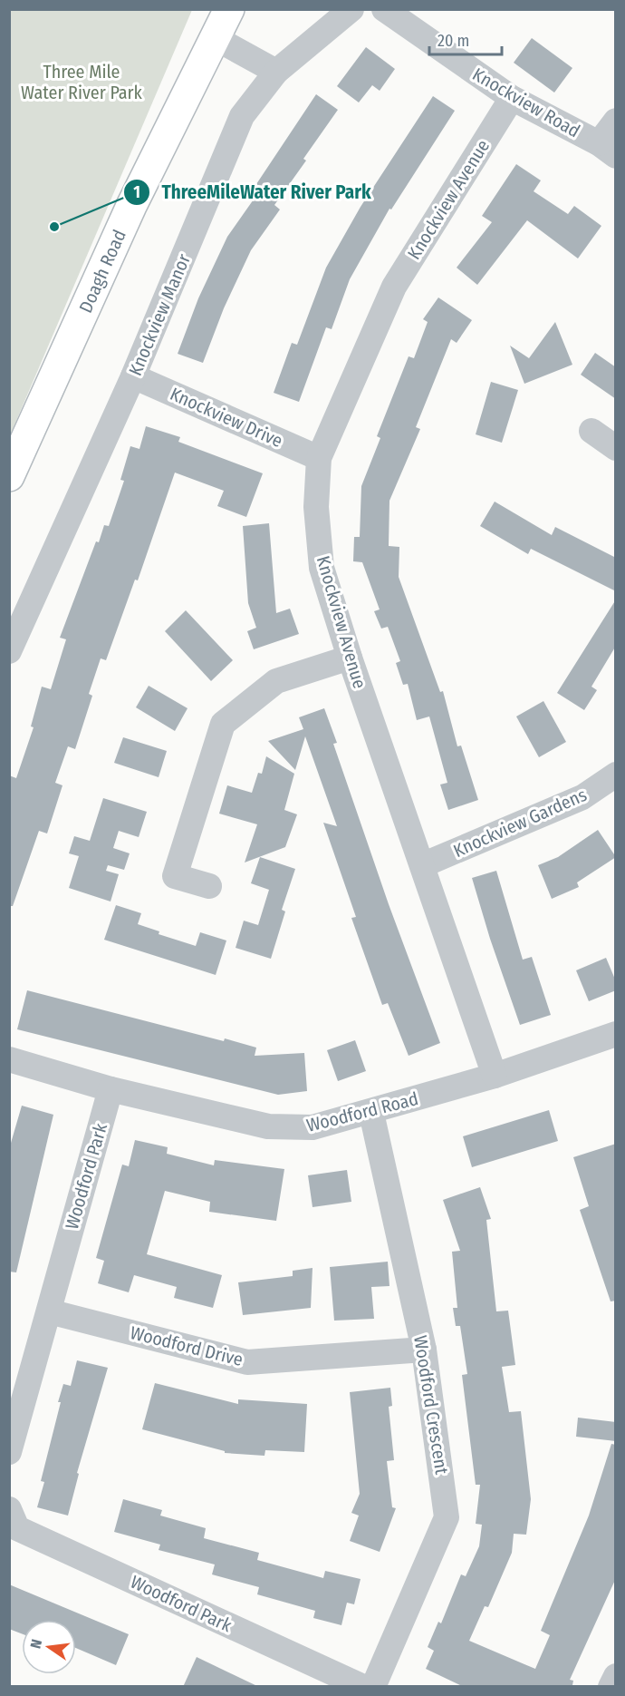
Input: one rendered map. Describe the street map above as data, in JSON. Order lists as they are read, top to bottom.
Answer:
{
  "streets": {
    "main road": ["Doagh Road"],
    "street": [
      "Knockview Road",
      "Knockview Avenue",
      "Knockview Manor",
      "Knockview Drive",
      "Knockview Gardens",
      "Woodford Road",
      "Woodford Park",
      "Woodford Drive",
      "Woodford Crescent"
    ]
  },
  "crossings": [
    ["Knockview Road", "Knockview Avenue"],
    ["Knockview Avenue", "Knockview Drive"],
    ["Knockview Avenue", "Knockview Gardens"],
    ["Knockview Avenue", "Woodford Road"],
    ["Knockview Manor", "Knockview Drive"],
    ["Woodford Road", "Woodford Park"],
    ["Woodford Road", "Woodford Crescent"],
    ["Woodford Park", "Woodford Drive"],
    ["Woodford Drive", "Woodford Crescent"]
  ],
  "parks": ["Three Mile Water River Park"],
  "places": ["ThreeMileWater River Park"],
  "scale_bar": "20 m",
  "north": "left"
}
